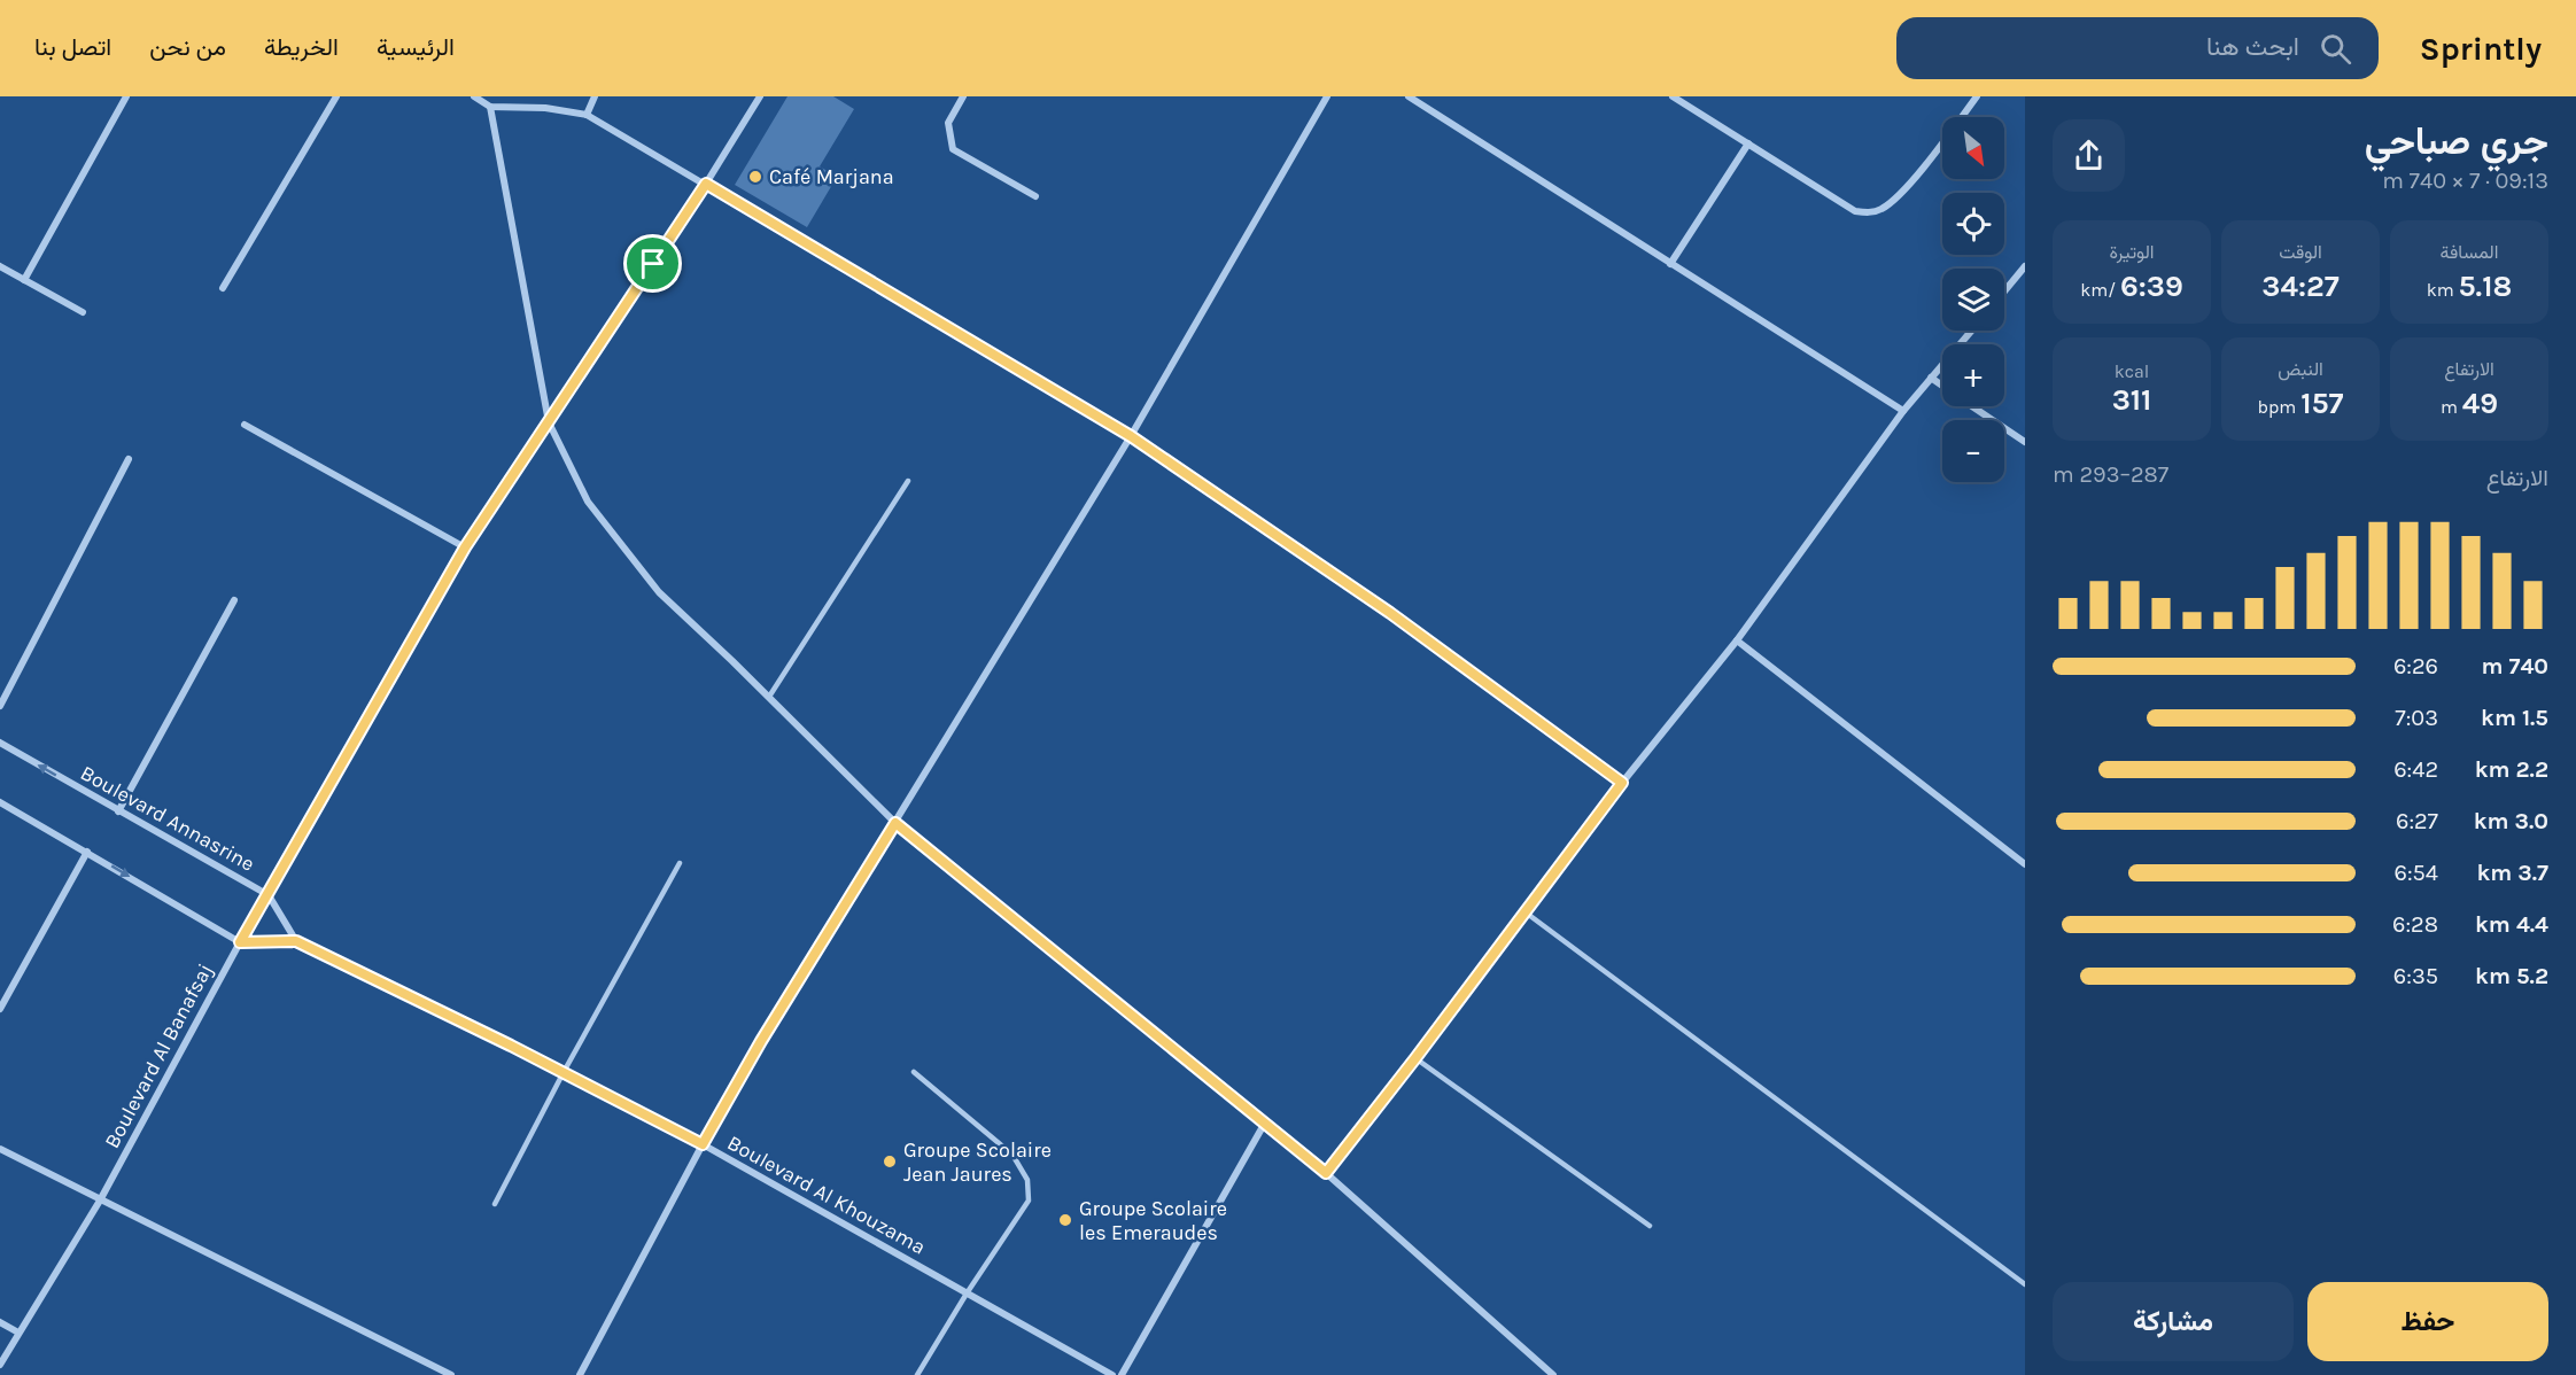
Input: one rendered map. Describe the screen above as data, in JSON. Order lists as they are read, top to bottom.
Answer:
{
  "streets": {
    "street": ["Boulevard Annasrine", "Boulevard Al Banafsaj", "Boulevard Al Khouzama"]
  },
  "crossings": [
    ["Boulevard Annasrine", "Boulevard Al Banafsaj"],
    ["Boulevard Annasrine", "Boulevard Al Khouzama"]
  ],
  "places": ["Café Marjana", "Groupe Scolaire Jean Jaures", "Groupe Scolaire les Emeraudes"],
  "north": "bottom right",
  "page": {
    "header": "Sprintly",
    "search": "ابحث هنا",
    "nav": [
      "الرئيسية",
      "الخريطة",
      "من نحن",
      "اتصل بنا"
    ],
    "heading": ["جري صباحي", "09:13 · 7 × 740 m"],
    "map_buttons": ["+", "−"],
    "stats": [
      ["المسافة", "5.18 km"],
      ["الوقت", "34:27"],
      ["الوتيرة", "6:39 /km"],
      ["الارتفاع", "49 m"],
      ["النبض", "157 bpm"],
      ["kcal", "311"]
    ],
    "chart": ["الارتفاع", "287–293 m"],
    "list": [
      {
        "name": "740 m",
        "note": "6:26"
      },
      {
        "name": "1.5 km",
        "note": "7:03"
      },
      {
        "name": "2.2 km",
        "note": "6:42"
      },
      {
        "name": "3.0 km",
        "note": "6:27"
      },
      {
        "name": "3.7 km",
        "note": "6:54"
      },
      {
        "name": "4.4 km",
        "note": "6:28"
      },
      {
        "name": "5.2 km",
        "note": "6:35"
      }
    ],
    "buttons": ["حفظ", "مشاركة"]
  }
}
